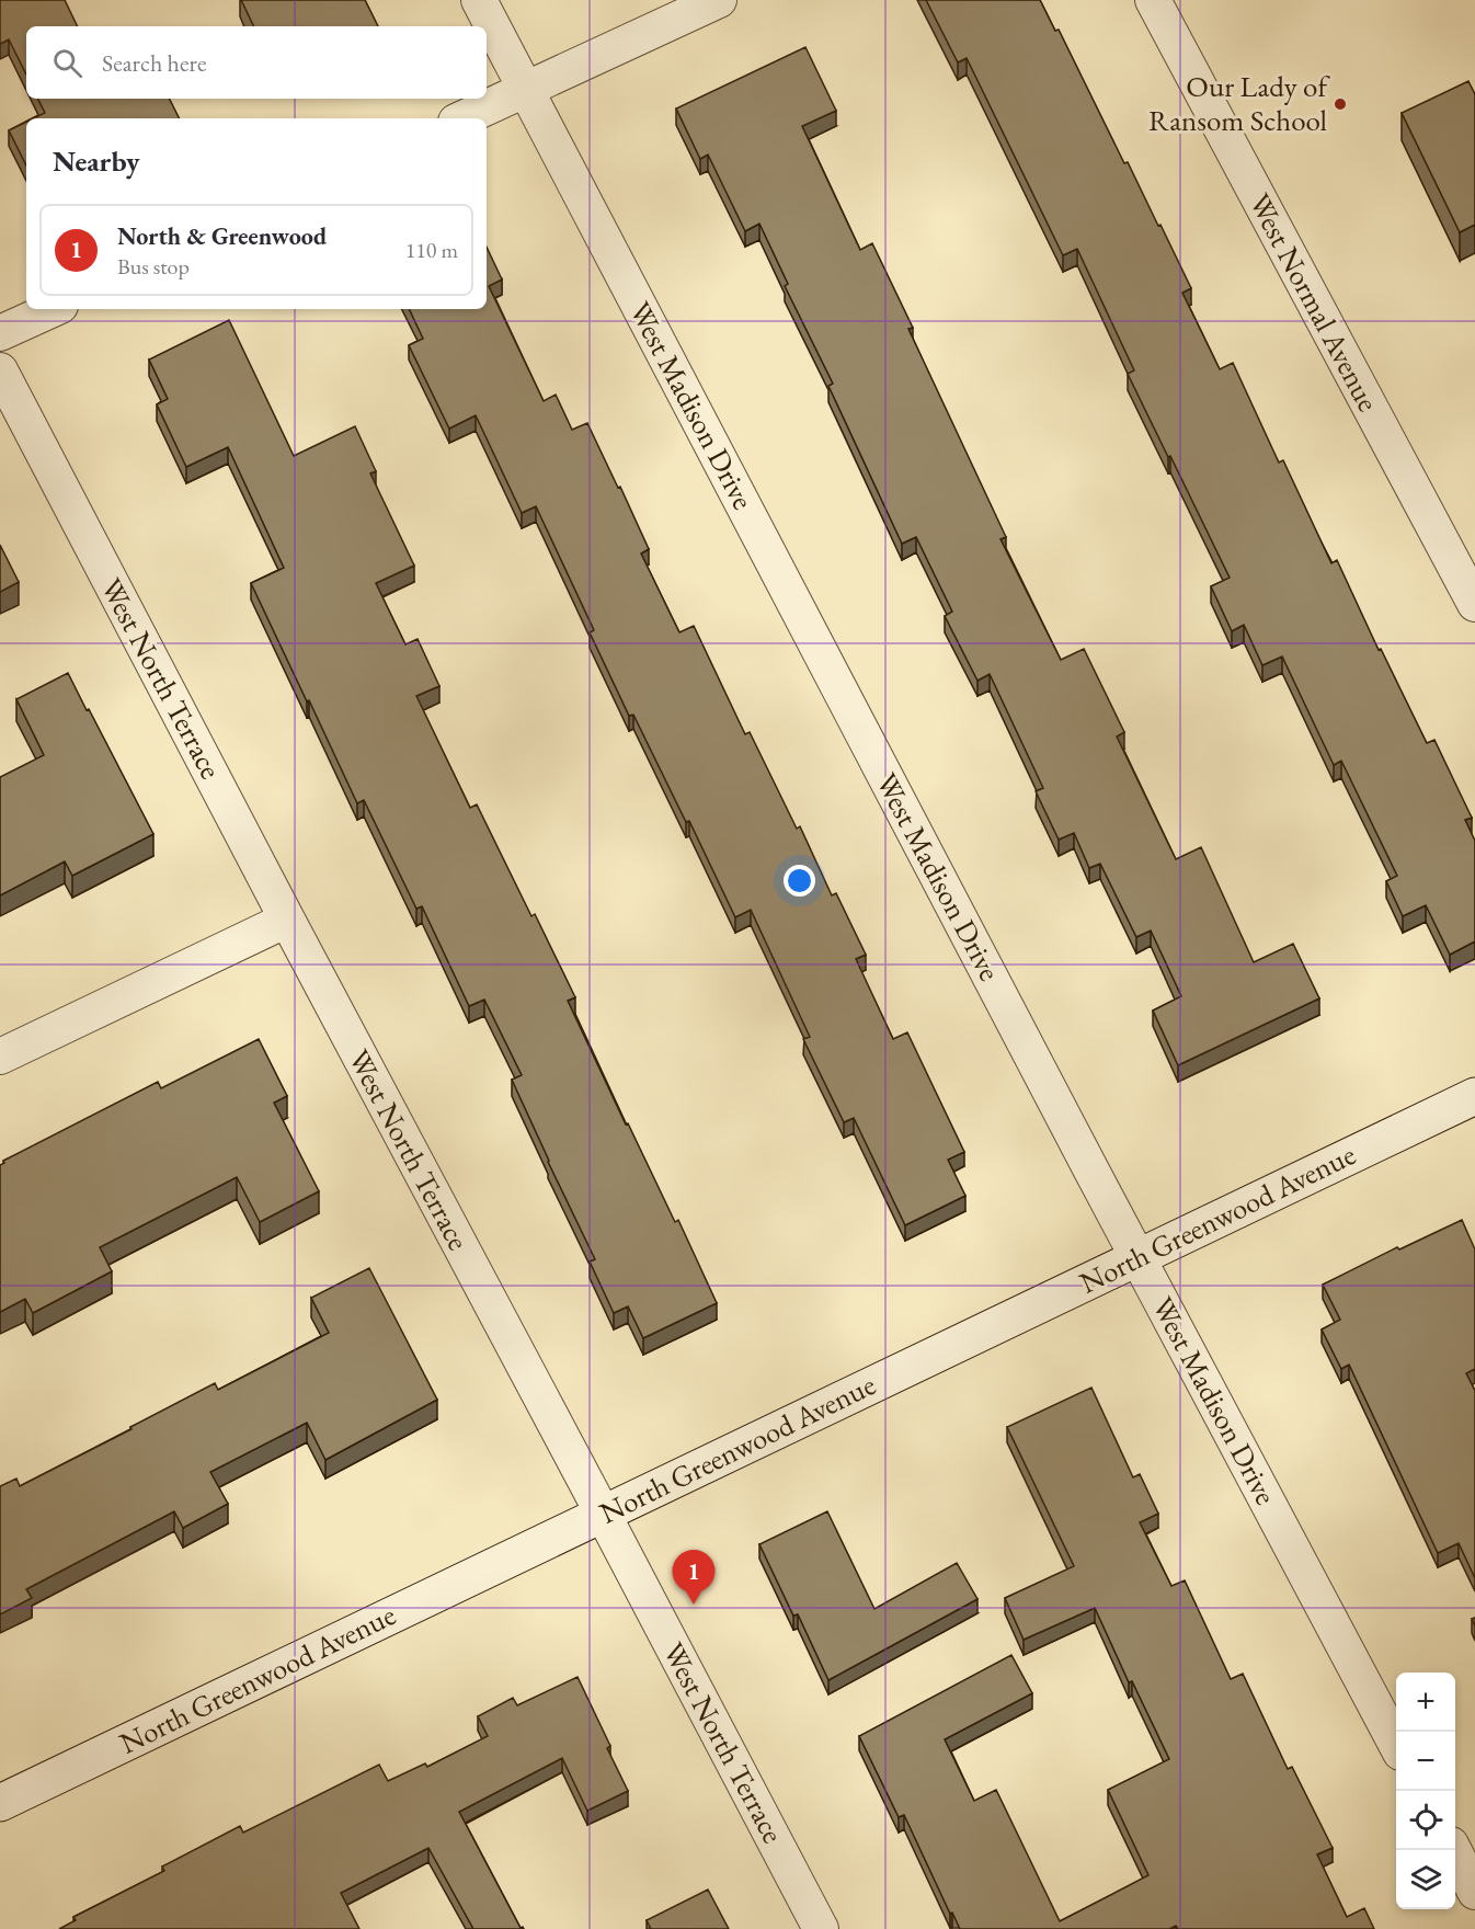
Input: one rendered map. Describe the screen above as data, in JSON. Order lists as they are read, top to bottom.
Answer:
{
  "streets": {
    "main road": ["North Greenwood Avenue"],
    "street": ["West Normal Avenue", "West Madison Drive", "West North Terrace"]
  },
  "crossings": [
    ["West Madison Drive", "North Greenwood Avenue"],
    ["West North Terrace", "North Greenwood Avenue"]
  ],
  "places": ["Our Lady of Ransom School"],
  "page": {
    "search": "Search here",
    "heading": "Nearby",
    "list": [
      {
        "mark": "1",
        "name": "North & Greenwood",
        "note": "Bus stop",
        "value": "110 m"
      }
    ],
    "pins": "1",
    "map_buttons": ["+", "−"]
  }
}
